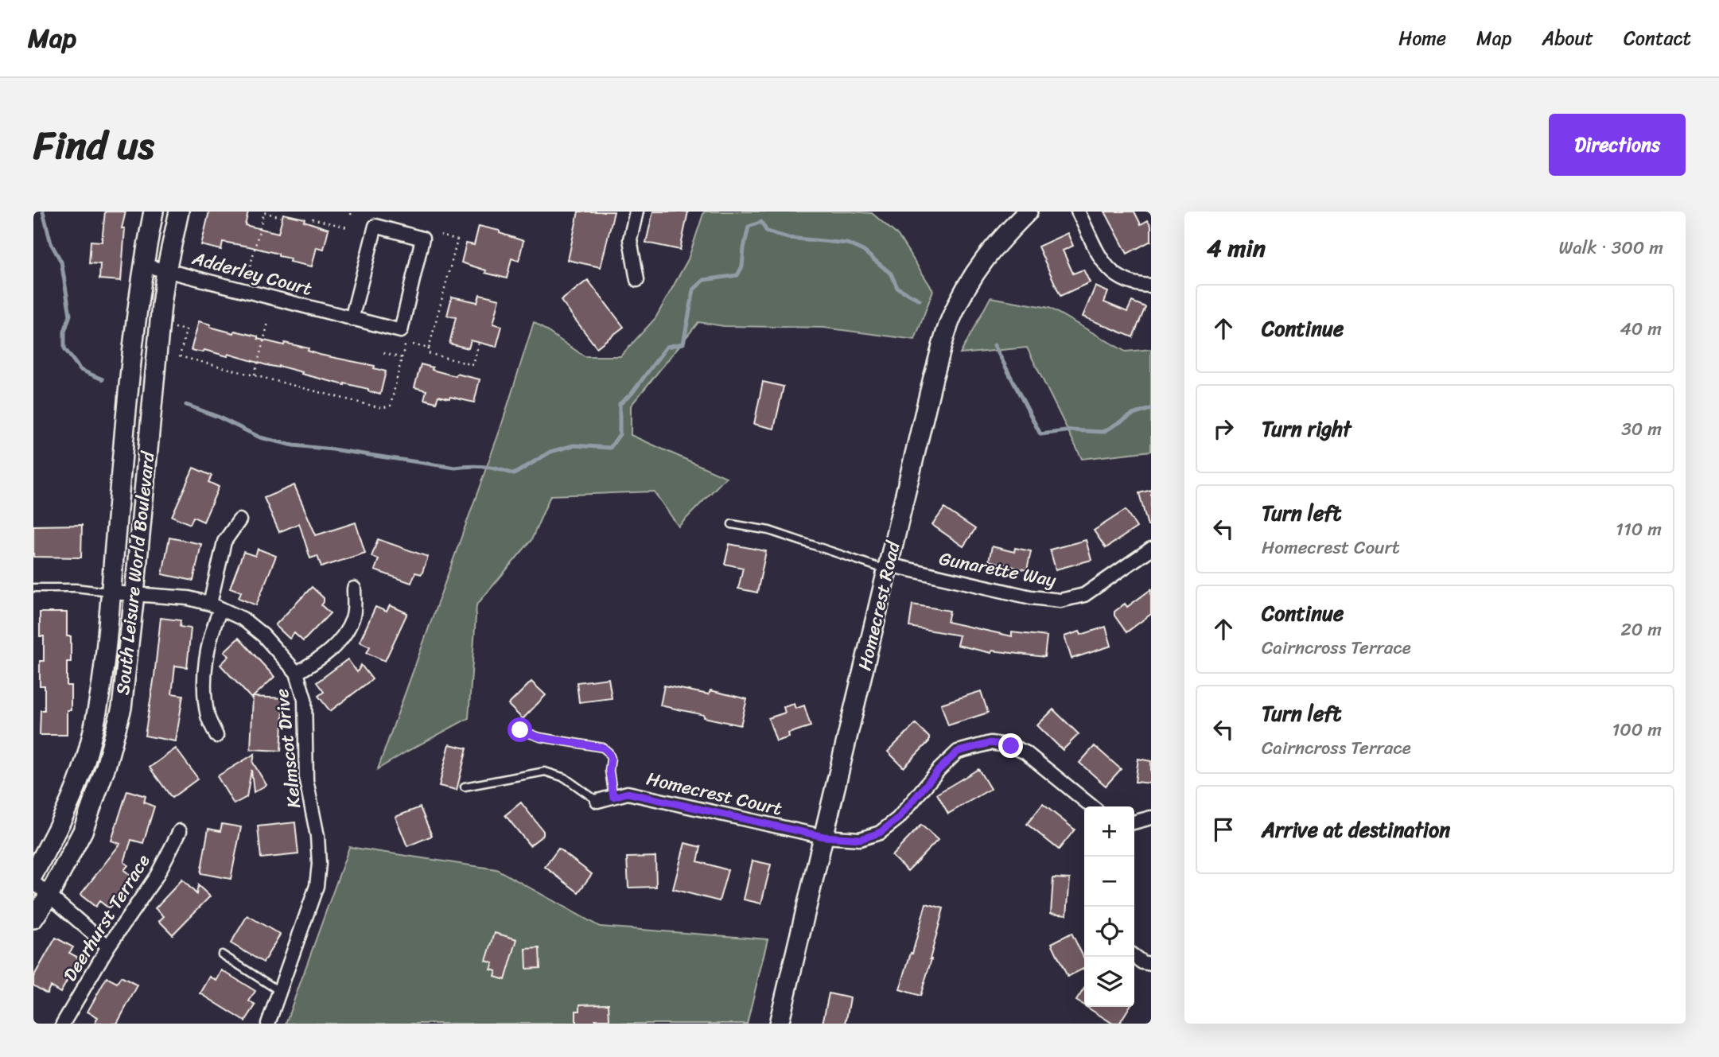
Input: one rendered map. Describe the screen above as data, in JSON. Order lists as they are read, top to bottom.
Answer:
{
  "streets": {
    "street": [
      "Adderley Court",
      "Gunarette Way",
      "South Leisure World Boulevard",
      "Homecrest Road",
      "Kelmscot Drive",
      "Homecrest Court",
      "Deerhurst Terrace"
    ]
  },
  "crossings": [
    ["Adderley Court", "South Leisure World Boulevard"],
    ["Gunarette Way", "Homecrest Road"],
    ["South Leisure World Boulevard", "Kelmscot Drive"],
    ["Homecrest Road", "Homecrest Court"]
  ],
  "page": {
    "header": "Map",
    "nav": [
      "Home",
      "Map",
      "About",
      "Contact"
    ],
    "title": "Find us",
    "buttons": "Directions",
    "heading": ["4 min", "Walk · 300 m"],
    "list": [
      ["Continue", "40 m"],
      ["Turn right", "30 m"],
      ["Turn left", "Homecrest Court", "110 m"],
      ["Continue", "Cairncross Terrace", "20 m"],
      ["Turn left", "Cairncross Terrace", "100 m"],
      "Arrive at destination"
    ],
    "map_buttons": ["+", "−"]
  }
}
